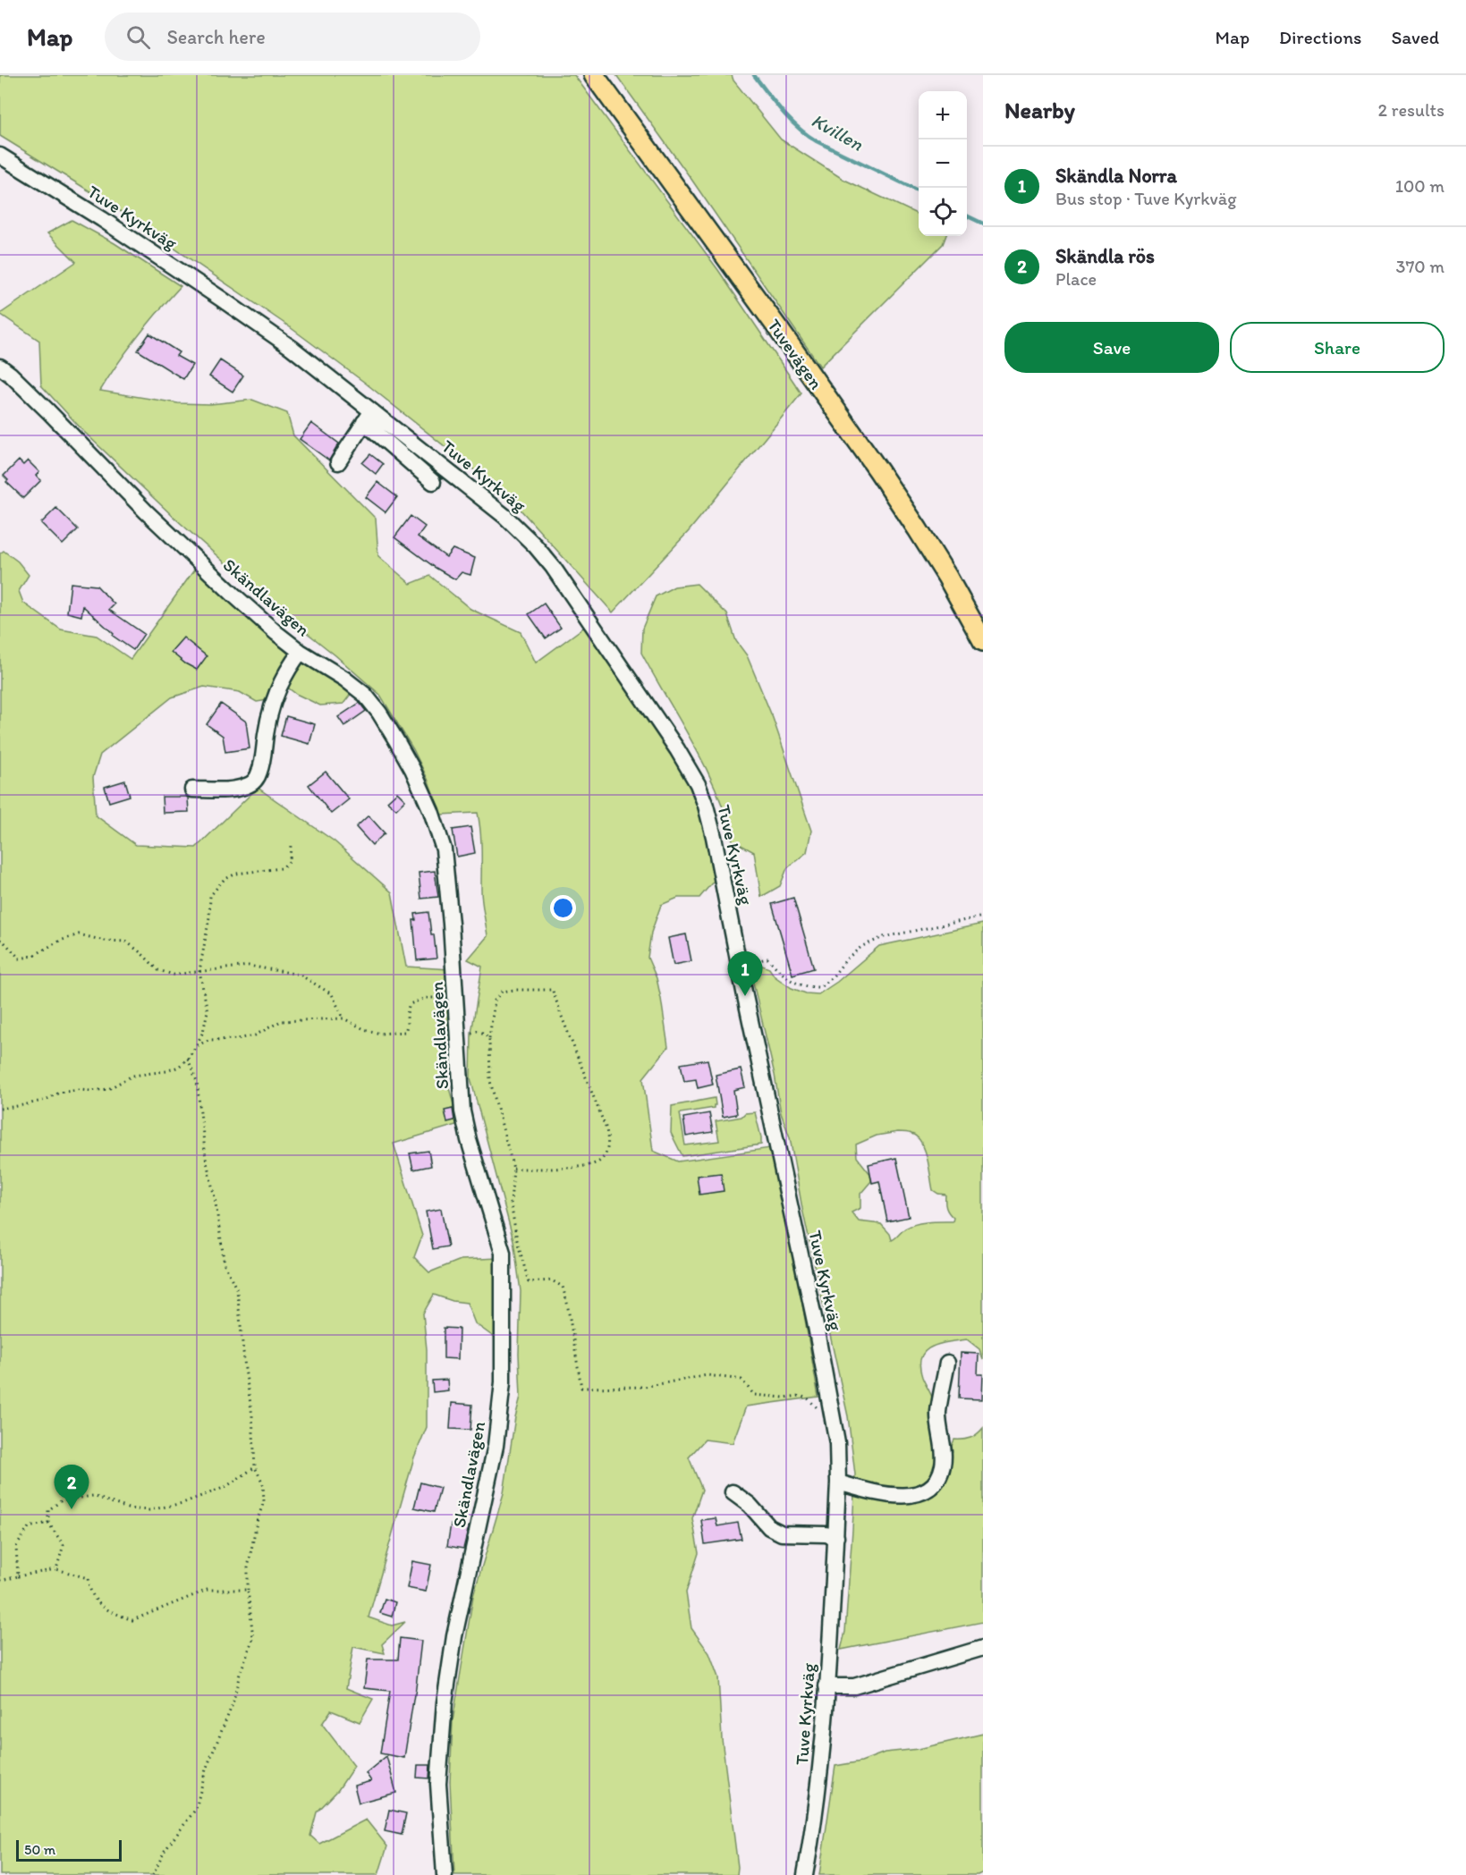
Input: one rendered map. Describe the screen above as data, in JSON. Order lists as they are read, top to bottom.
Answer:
{
  "streets": {
    "main road": ["Tuvevägen"],
    "street": ["Tuve Kyrkväg", "Skändlavägen"]
  },
  "water": ["Kvillen"],
  "scale_bar": "50 m",
  "page": {
    "header": "Map",
    "search": "Search here",
    "nav": ["Map", "Directions", "Saved"],
    "heading": ["Nearby", "2 results"],
    "map_buttons": ["+", "−"],
    "list": [
      {
        "mark": "1",
        "name": "Skändla Norra",
        "note": "Bus stop · Tuve Kyrkväg",
        "value": "100 m"
      },
      {
        "mark": "2",
        "name": "Skändla rös",
        "note": "Place",
        "value": "370 m"
      }
    ],
    "buttons": ["Save", "Share"],
    "pins": ["1", "2"],
    "scale": "50 m"
  }
}
